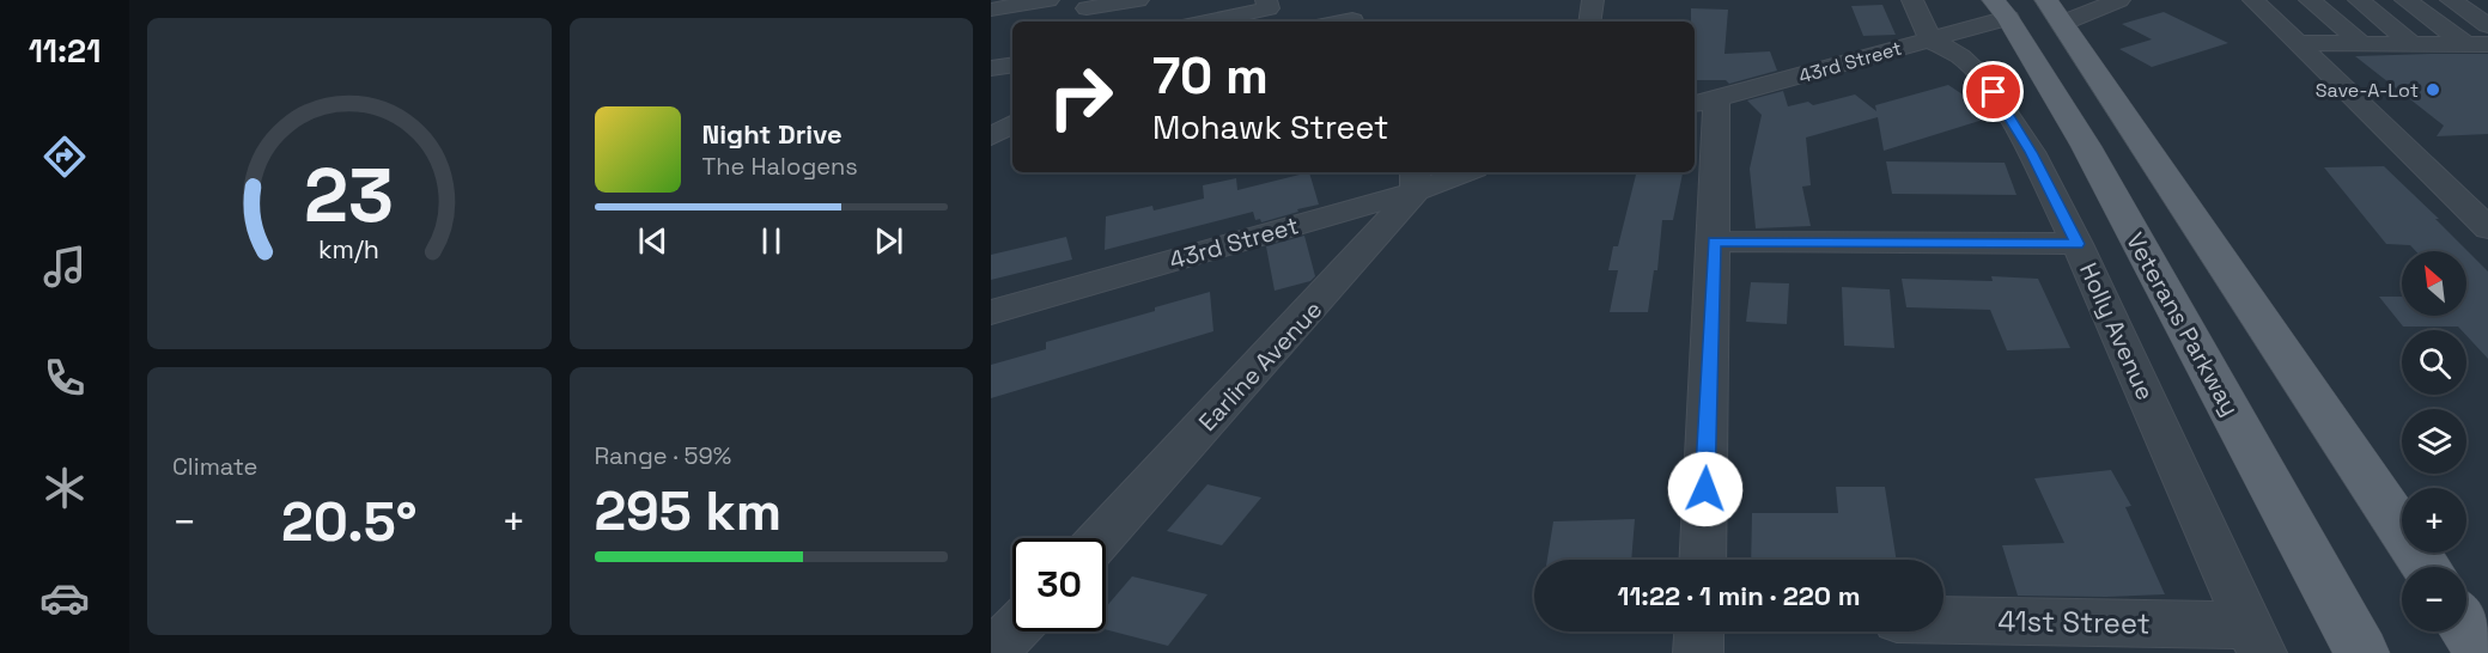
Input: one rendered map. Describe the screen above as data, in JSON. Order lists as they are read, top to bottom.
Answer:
{
  "streets": {
    "main road": ["Veterans Parkway"],
    "street": [
      "43rd Street",
      "Holly Avenue",
      "Earline Avenue",
      "41st Street"
    ]
  },
  "crossings": [
    ["43rd Street", "Veterans Parkway"],
    ["43rd Street", "Holly Avenue"],
    ["43rd Street", "Earline Avenue"],
    ["Holly Avenue", "41st Street"]
  ],
  "places": ["Save-A-Lot"],
  "north": "top left",
  "page": {
    "tabs": "11:21",
    "turn": ["70 m", "Mohawk Street"],
    "song": ["Night Drive", "The Halogens"],
    "map_buttons": ["+", "−"],
    "tile": [
      "Climate",
      ["Range · 59%", "295 km"]
    ],
    "heat": ["−", "20.5°", "+"],
    "limit": "30",
    "trip": "11:22 · 1 min · 220 m",
    "gauge": ["23", "km/h"]
  }
}
